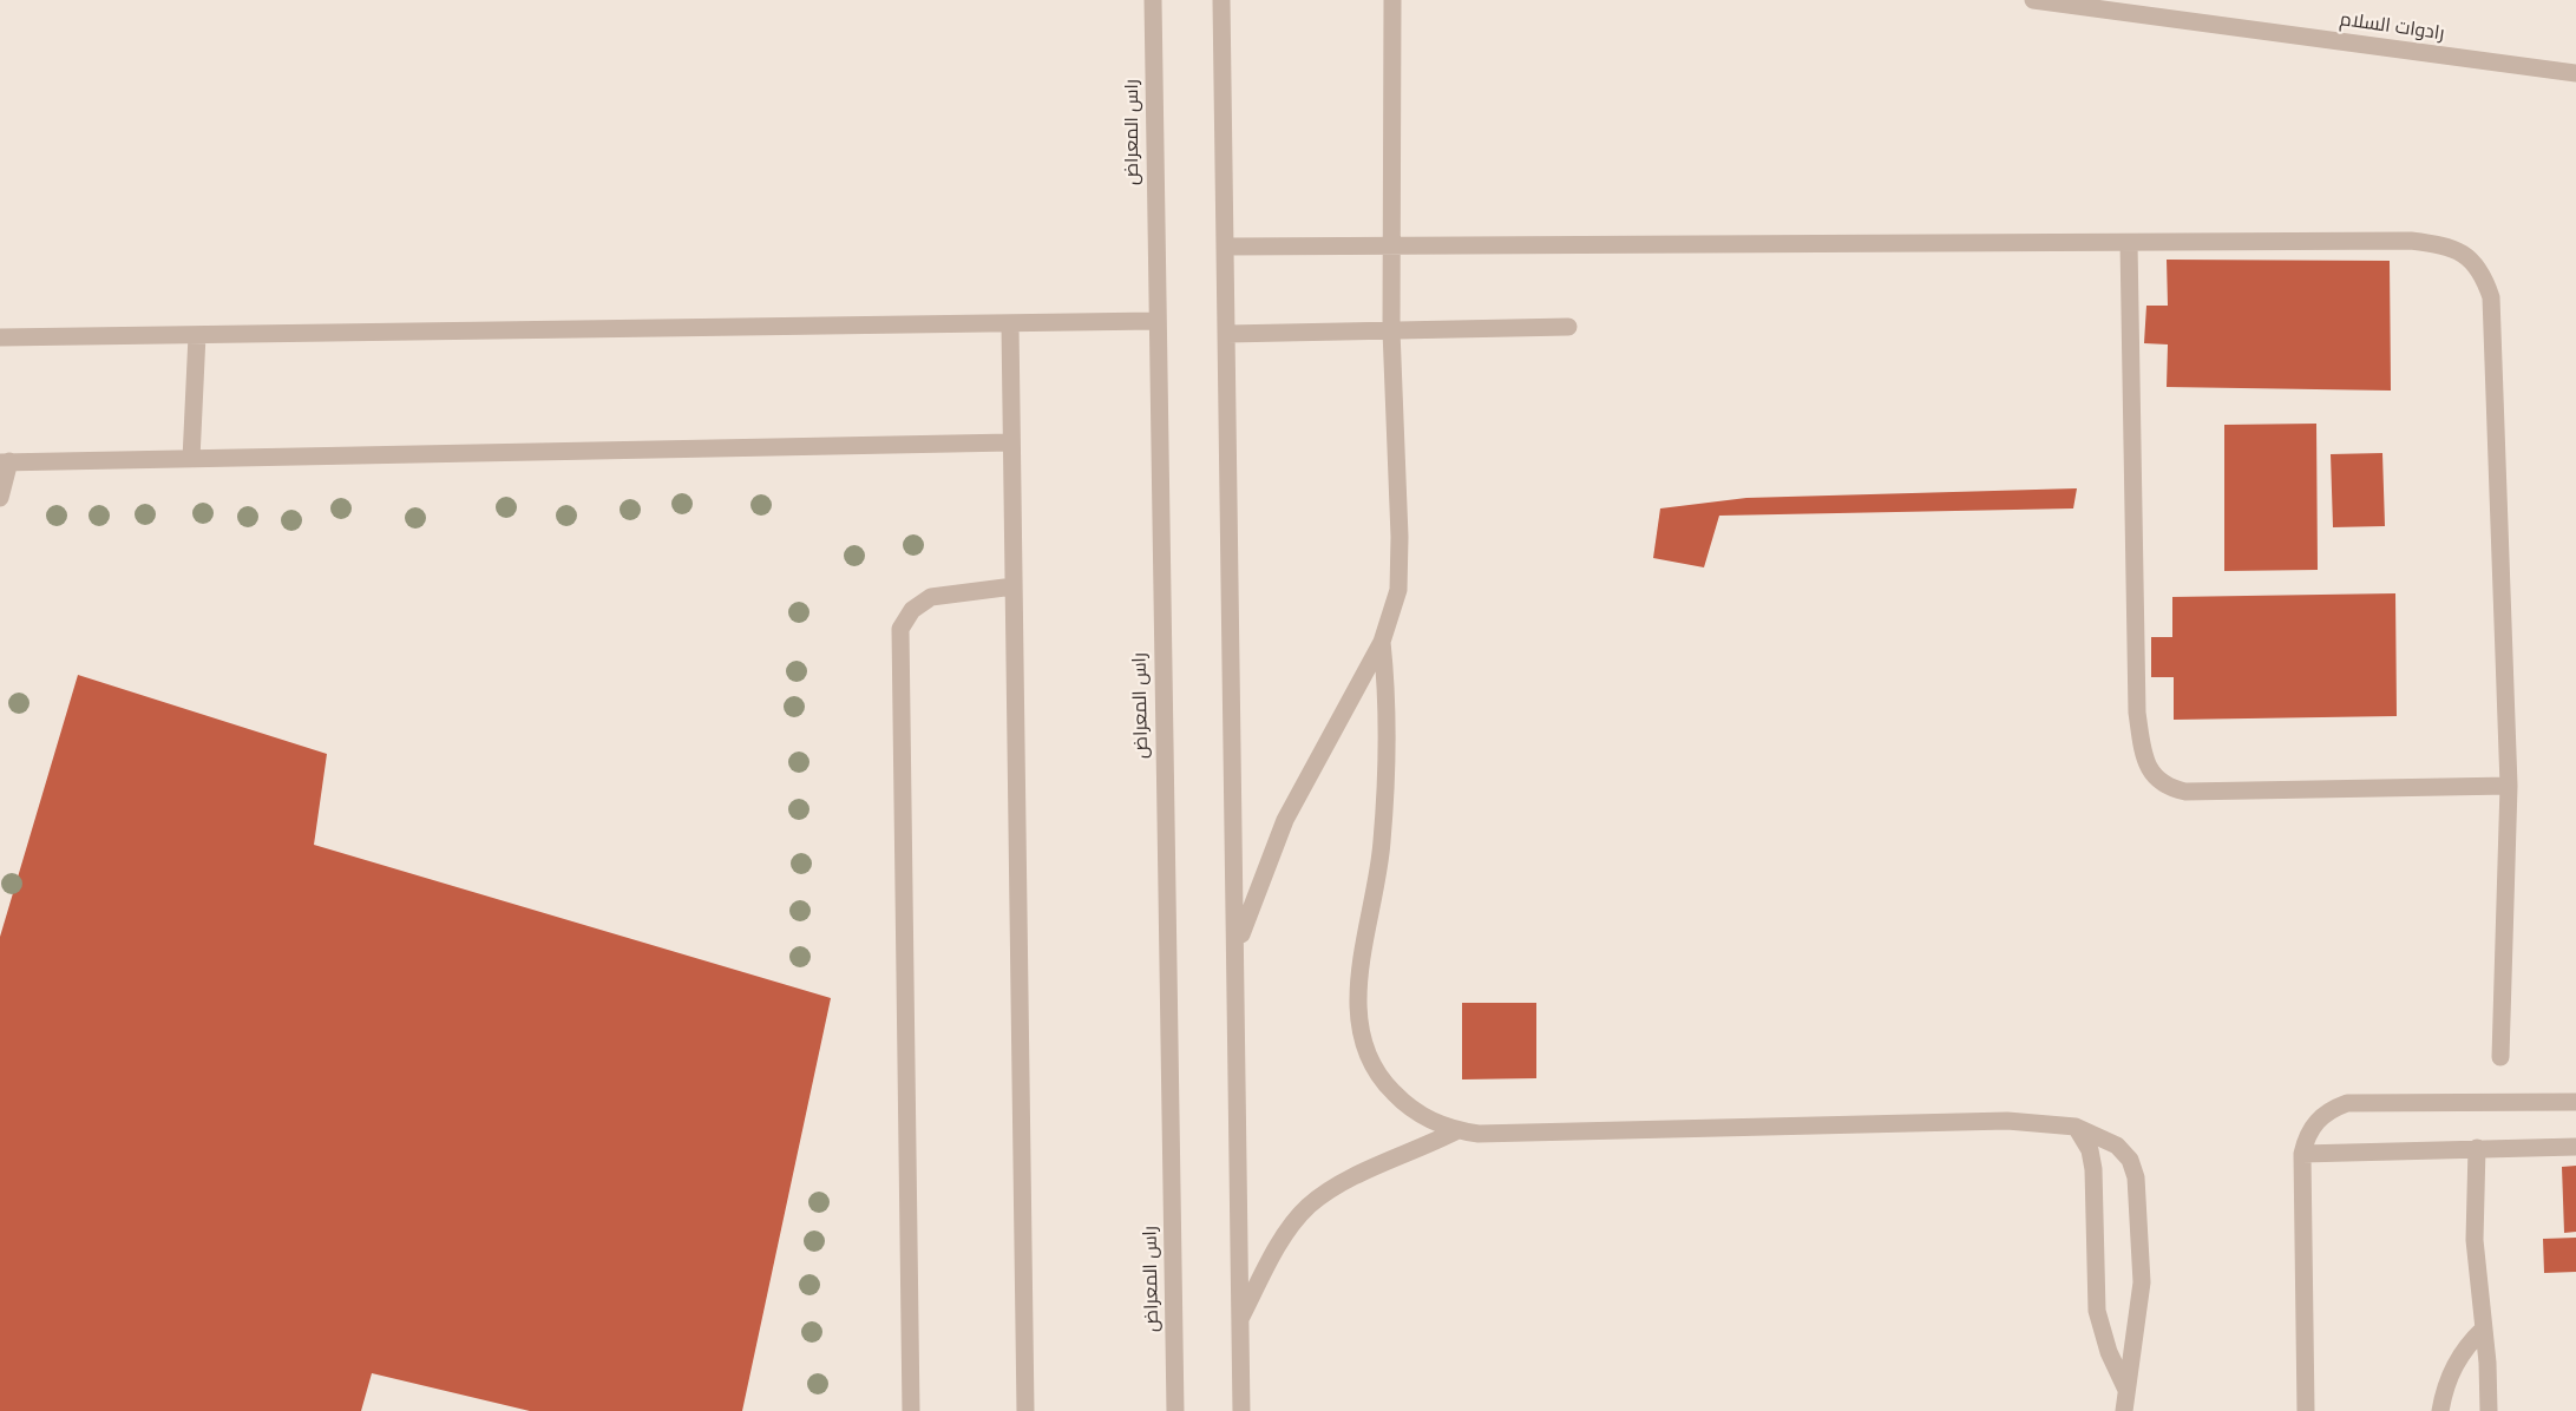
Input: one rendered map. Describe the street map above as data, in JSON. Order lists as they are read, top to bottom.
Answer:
{
  "streets": {
    "street": ["رادوات السلام", "راس المعراض"]
  }
}
